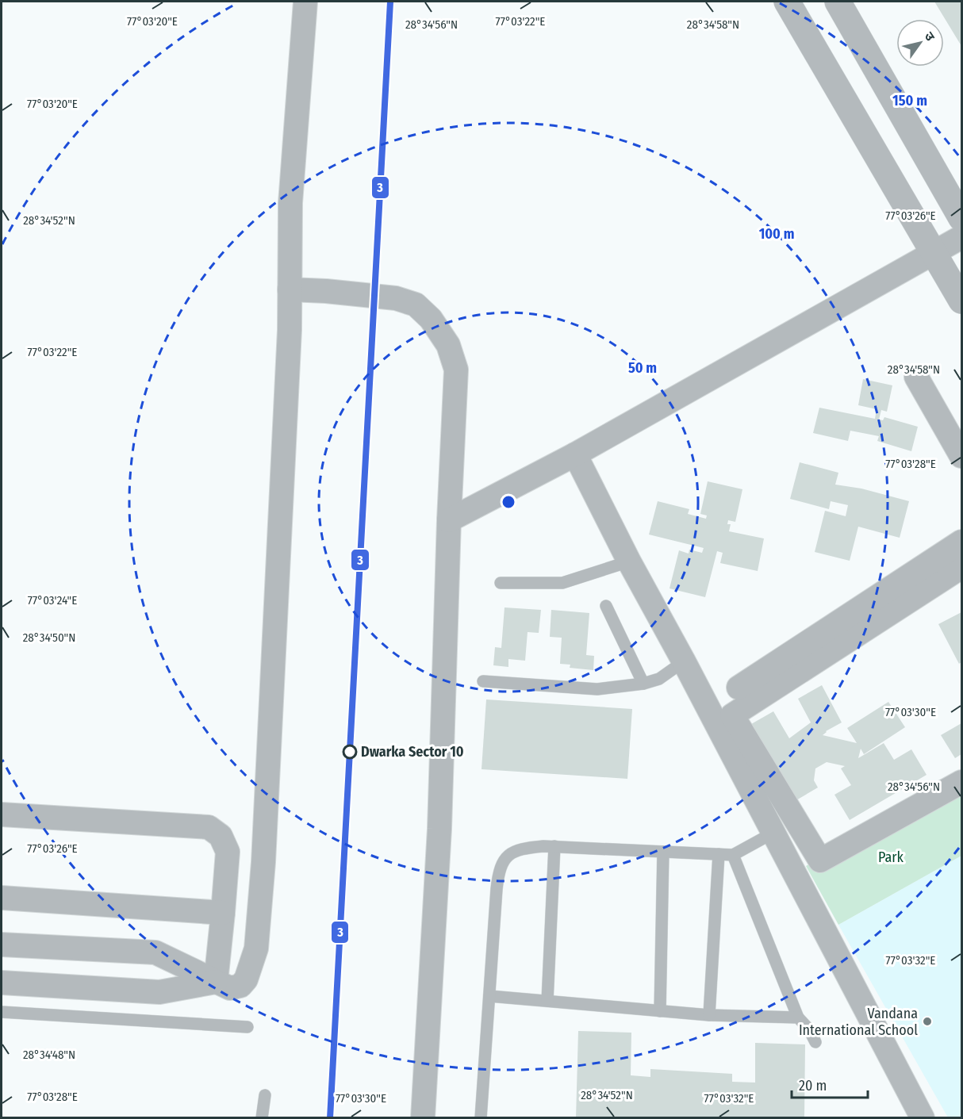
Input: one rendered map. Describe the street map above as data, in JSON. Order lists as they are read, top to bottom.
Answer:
{
  "parks": ["Park"],
  "places": ["Dwarka Sector 10", "Vandana International School"],
  "lines": ["transit line 3"],
  "scale_bar": "20 m",
  "north": "top right",
  "coordinates": [
    "77°03'20\"E",
    "77°03'22\"E",
    "28°34'56\"N",
    "28°34'58\"N",
    "77°03'26\"E",
    "28°34'52\"N",
    "77°03'28\"E",
    "77°03'24\"E",
    "28°34'50\"N",
    "77°03'30\"E",
    "77°03'32\"E",
    "28°34'48\"N"
  ],
  "rings": ["150 m", "100 m", "50 m"]
}
